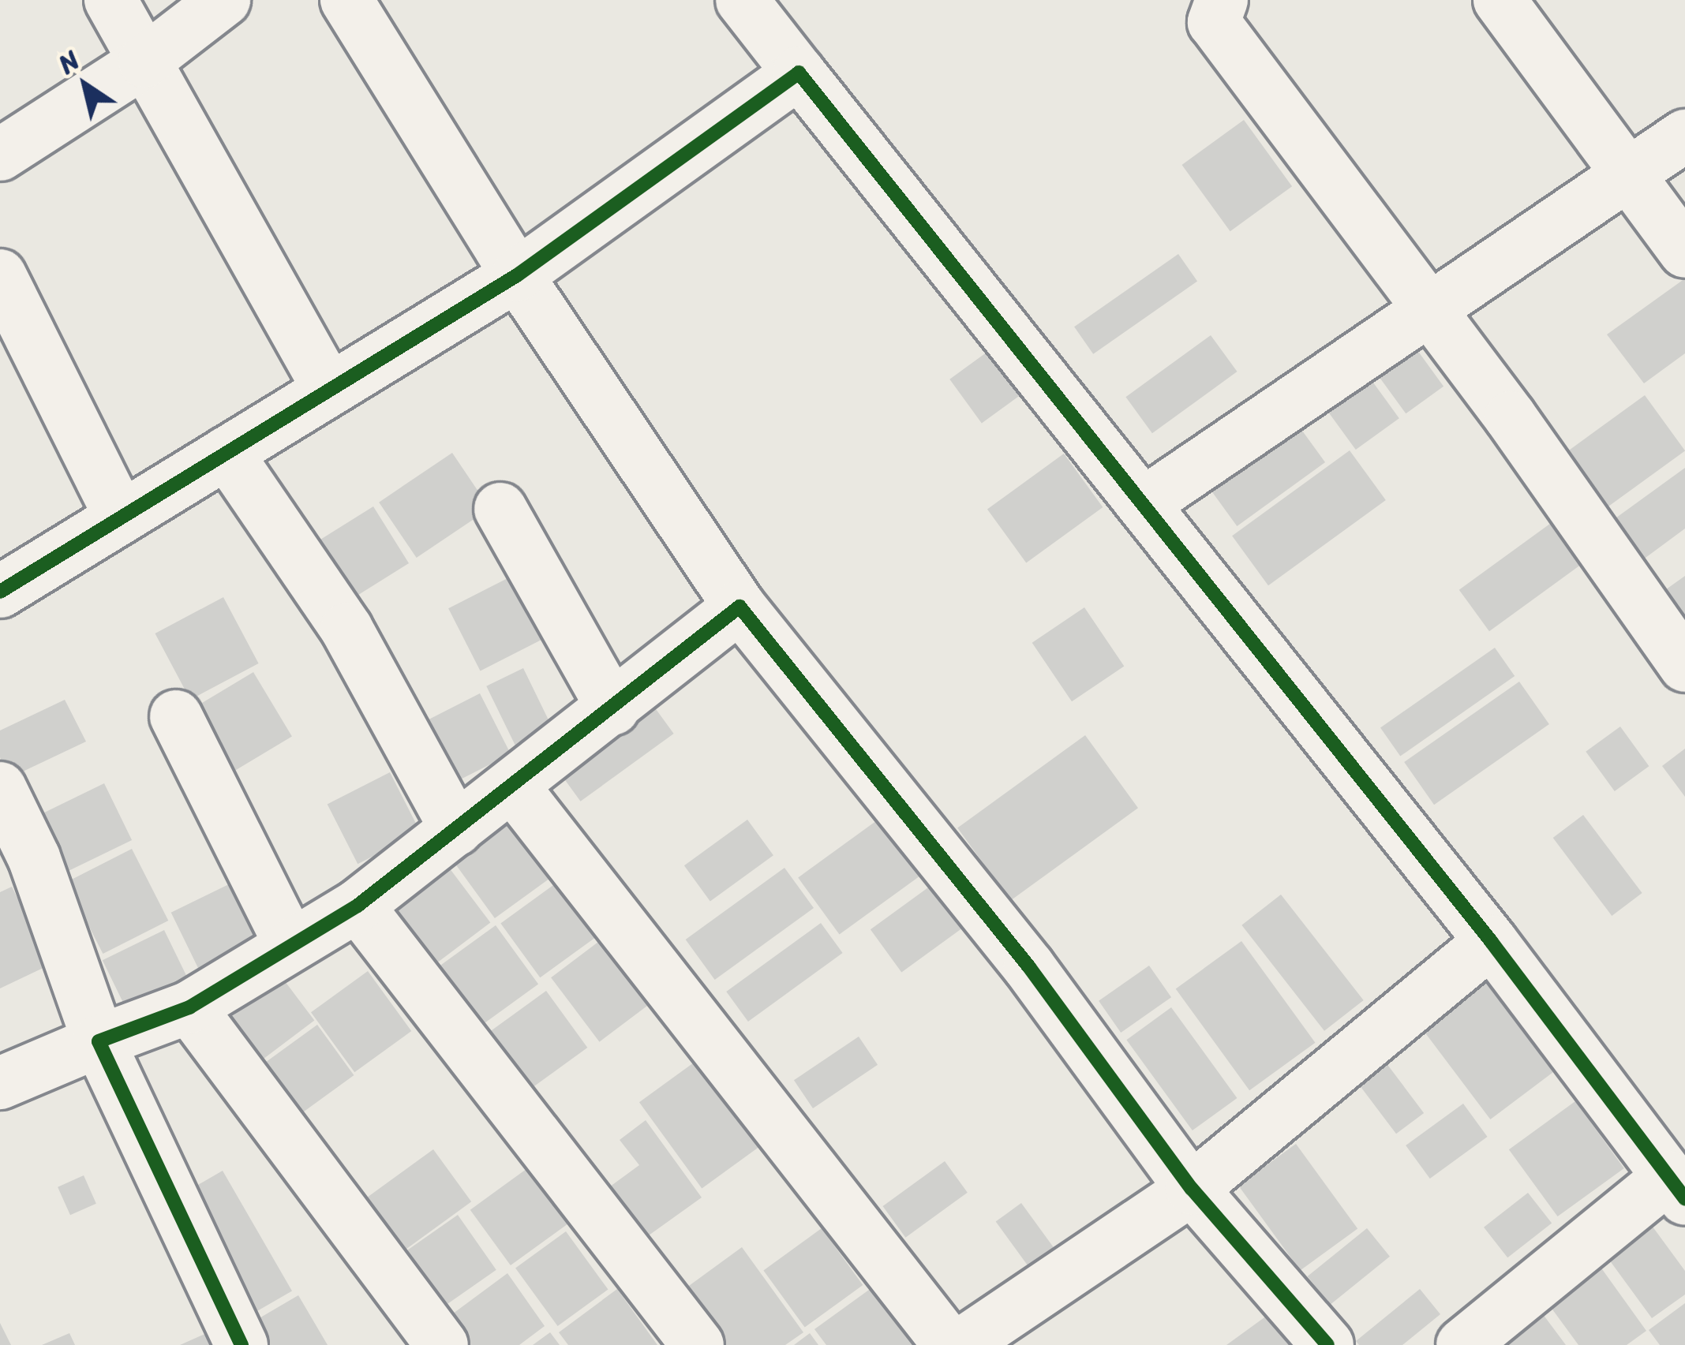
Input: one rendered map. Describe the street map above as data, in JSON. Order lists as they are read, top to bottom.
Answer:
{
  "north": "top left"
}
